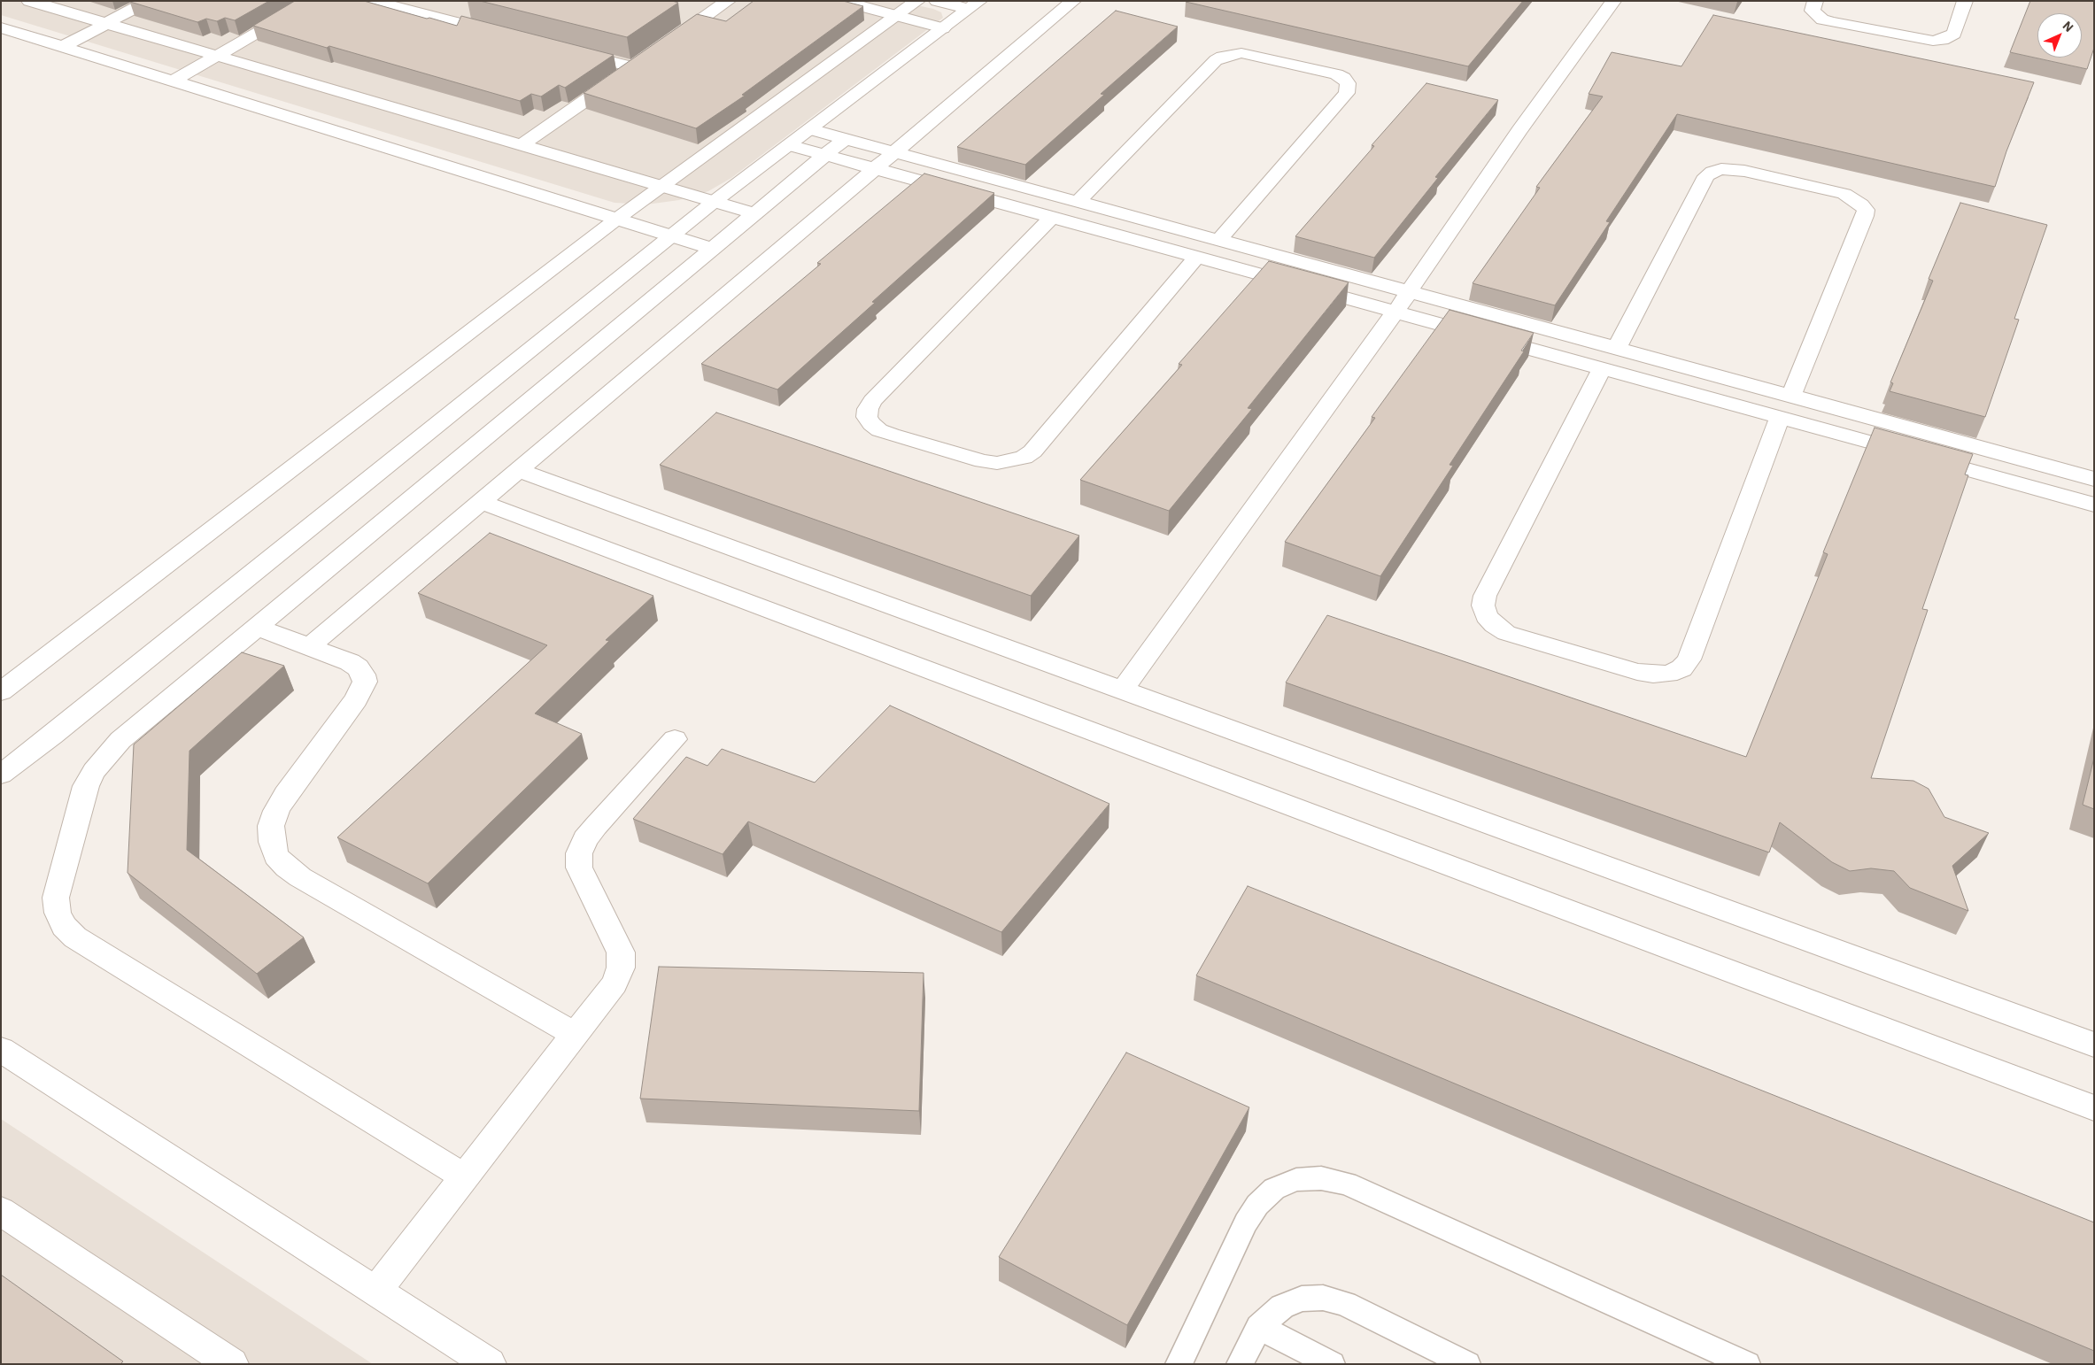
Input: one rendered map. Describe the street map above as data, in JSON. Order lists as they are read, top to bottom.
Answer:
{
  "north": "top right"
}
